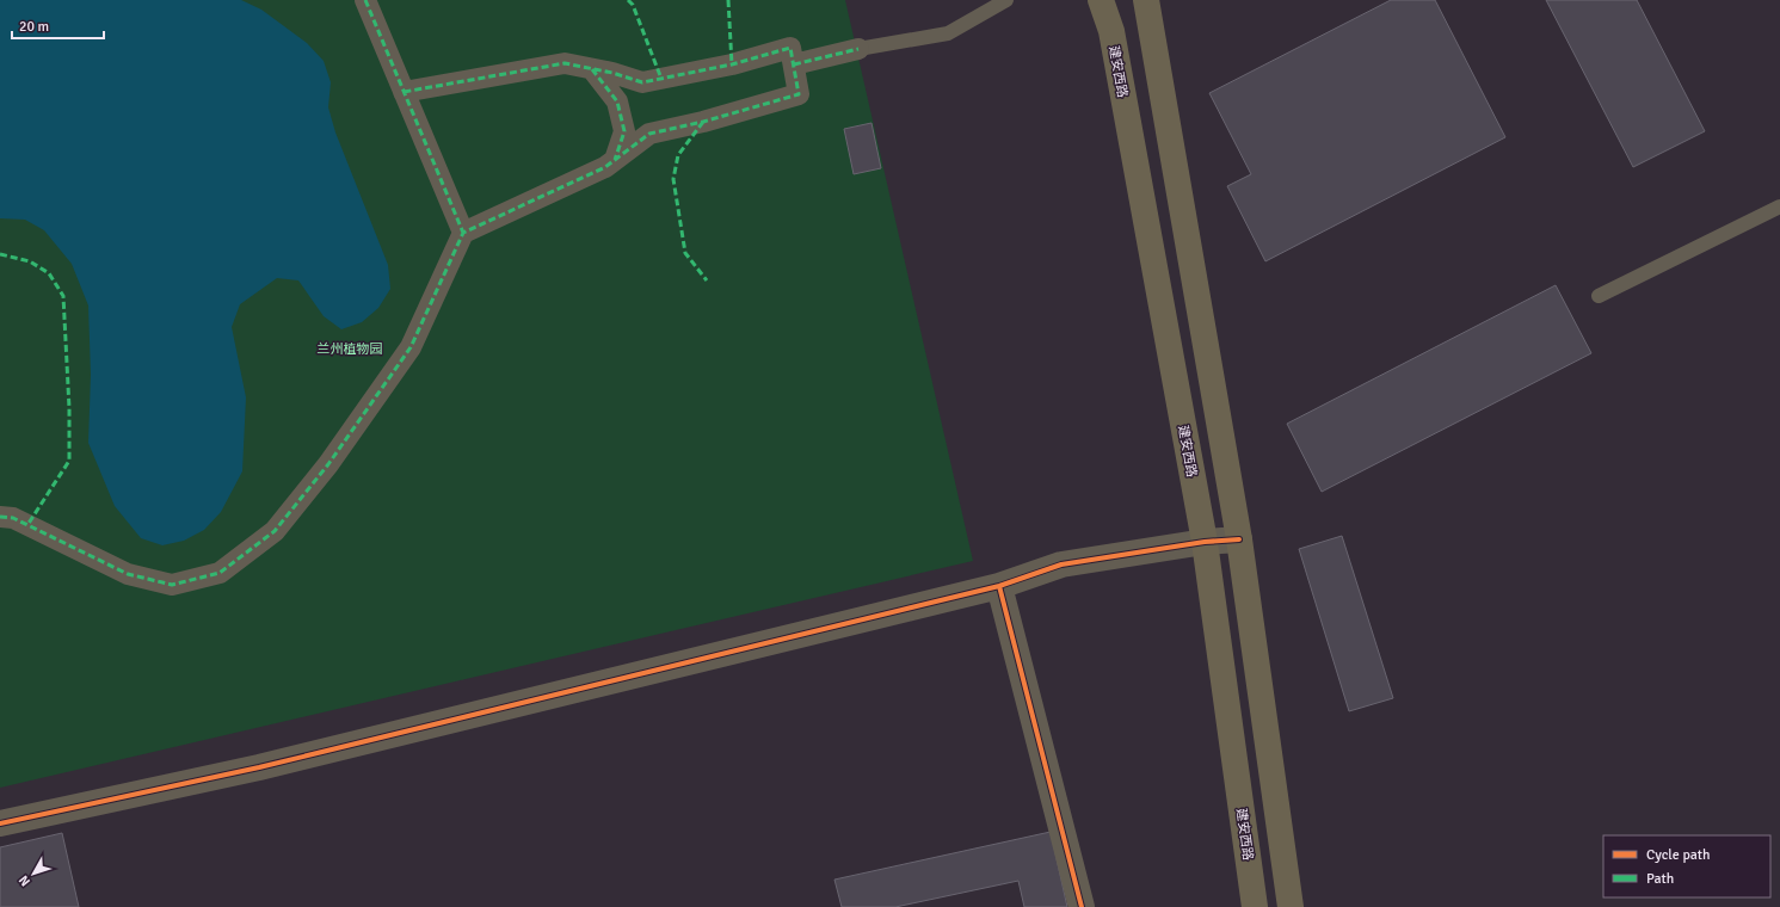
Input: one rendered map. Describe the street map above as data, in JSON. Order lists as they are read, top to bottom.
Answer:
{
  "streets": {
    "main road": ["建安西路"]
  },
  "parks": ["兰州植物园"],
  "legend": ["Cycle path", "Path"],
  "scale_bar": "20 m",
  "north": "bottom left"
}
